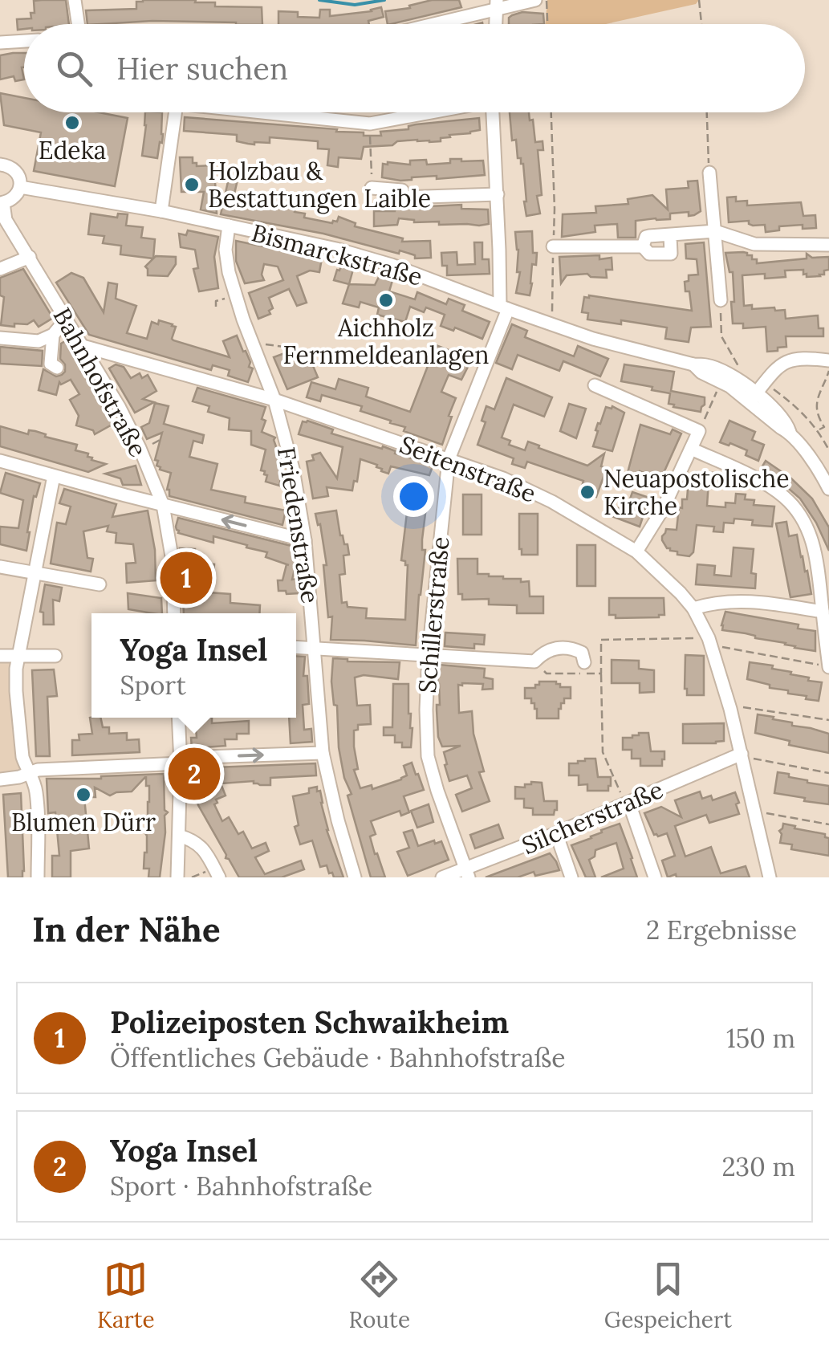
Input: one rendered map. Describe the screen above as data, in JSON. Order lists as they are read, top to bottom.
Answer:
{
  "streets": {
    "street": [
      "Bismarckstraße",
      "Bahnhofstraße",
      "Seitenstraße",
      "Friedenstraße",
      "Schillerstraße",
      "Silcherstraße"
    ]
  },
  "crossings": [
    ["Bismarckstraße", "Friedenstraße"],
    ["Bismarckstraße", "Schillerstraße"],
    ["Bahnhofstraße", "Seitenstraße"],
    ["Seitenstraße", "Friedenstraße"],
    ["Seitenstraße", "Schillerstraße"],
    ["Seitenstraße", "Silcherstraße"],
    ["Schillerstraße", "Silcherstraße"]
  ],
  "places": [
    "Edeka",
    "Holzbau & Bestattungen Laible",
    "Aichholz Fernmeldeanlagen",
    "Neuapostolische Kirche",
    "Blumen Dürr"
  ],
  "page": {
    "search": "Hier suchen",
    "pins": ["1", "2"],
    "popup": ["Yoga Insel", "Sport"],
    "heading": ["In der Nähe", "2 Ergebnisse"],
    "list": [
      {
        "mark": "1",
        "name": "Polizeiposten Schwaikheim",
        "note": "Öffentliches Gebäude · Bahnhofstraße",
        "value": "150 m"
      },
      {
        "mark": "2",
        "name": "Yoga Insel",
        "note": "Sport · Bahnhofstraße",
        "value": "230 m"
      }
    ],
    "nav": ["Karte", "Route", "Gespeichert"]
  }
}
